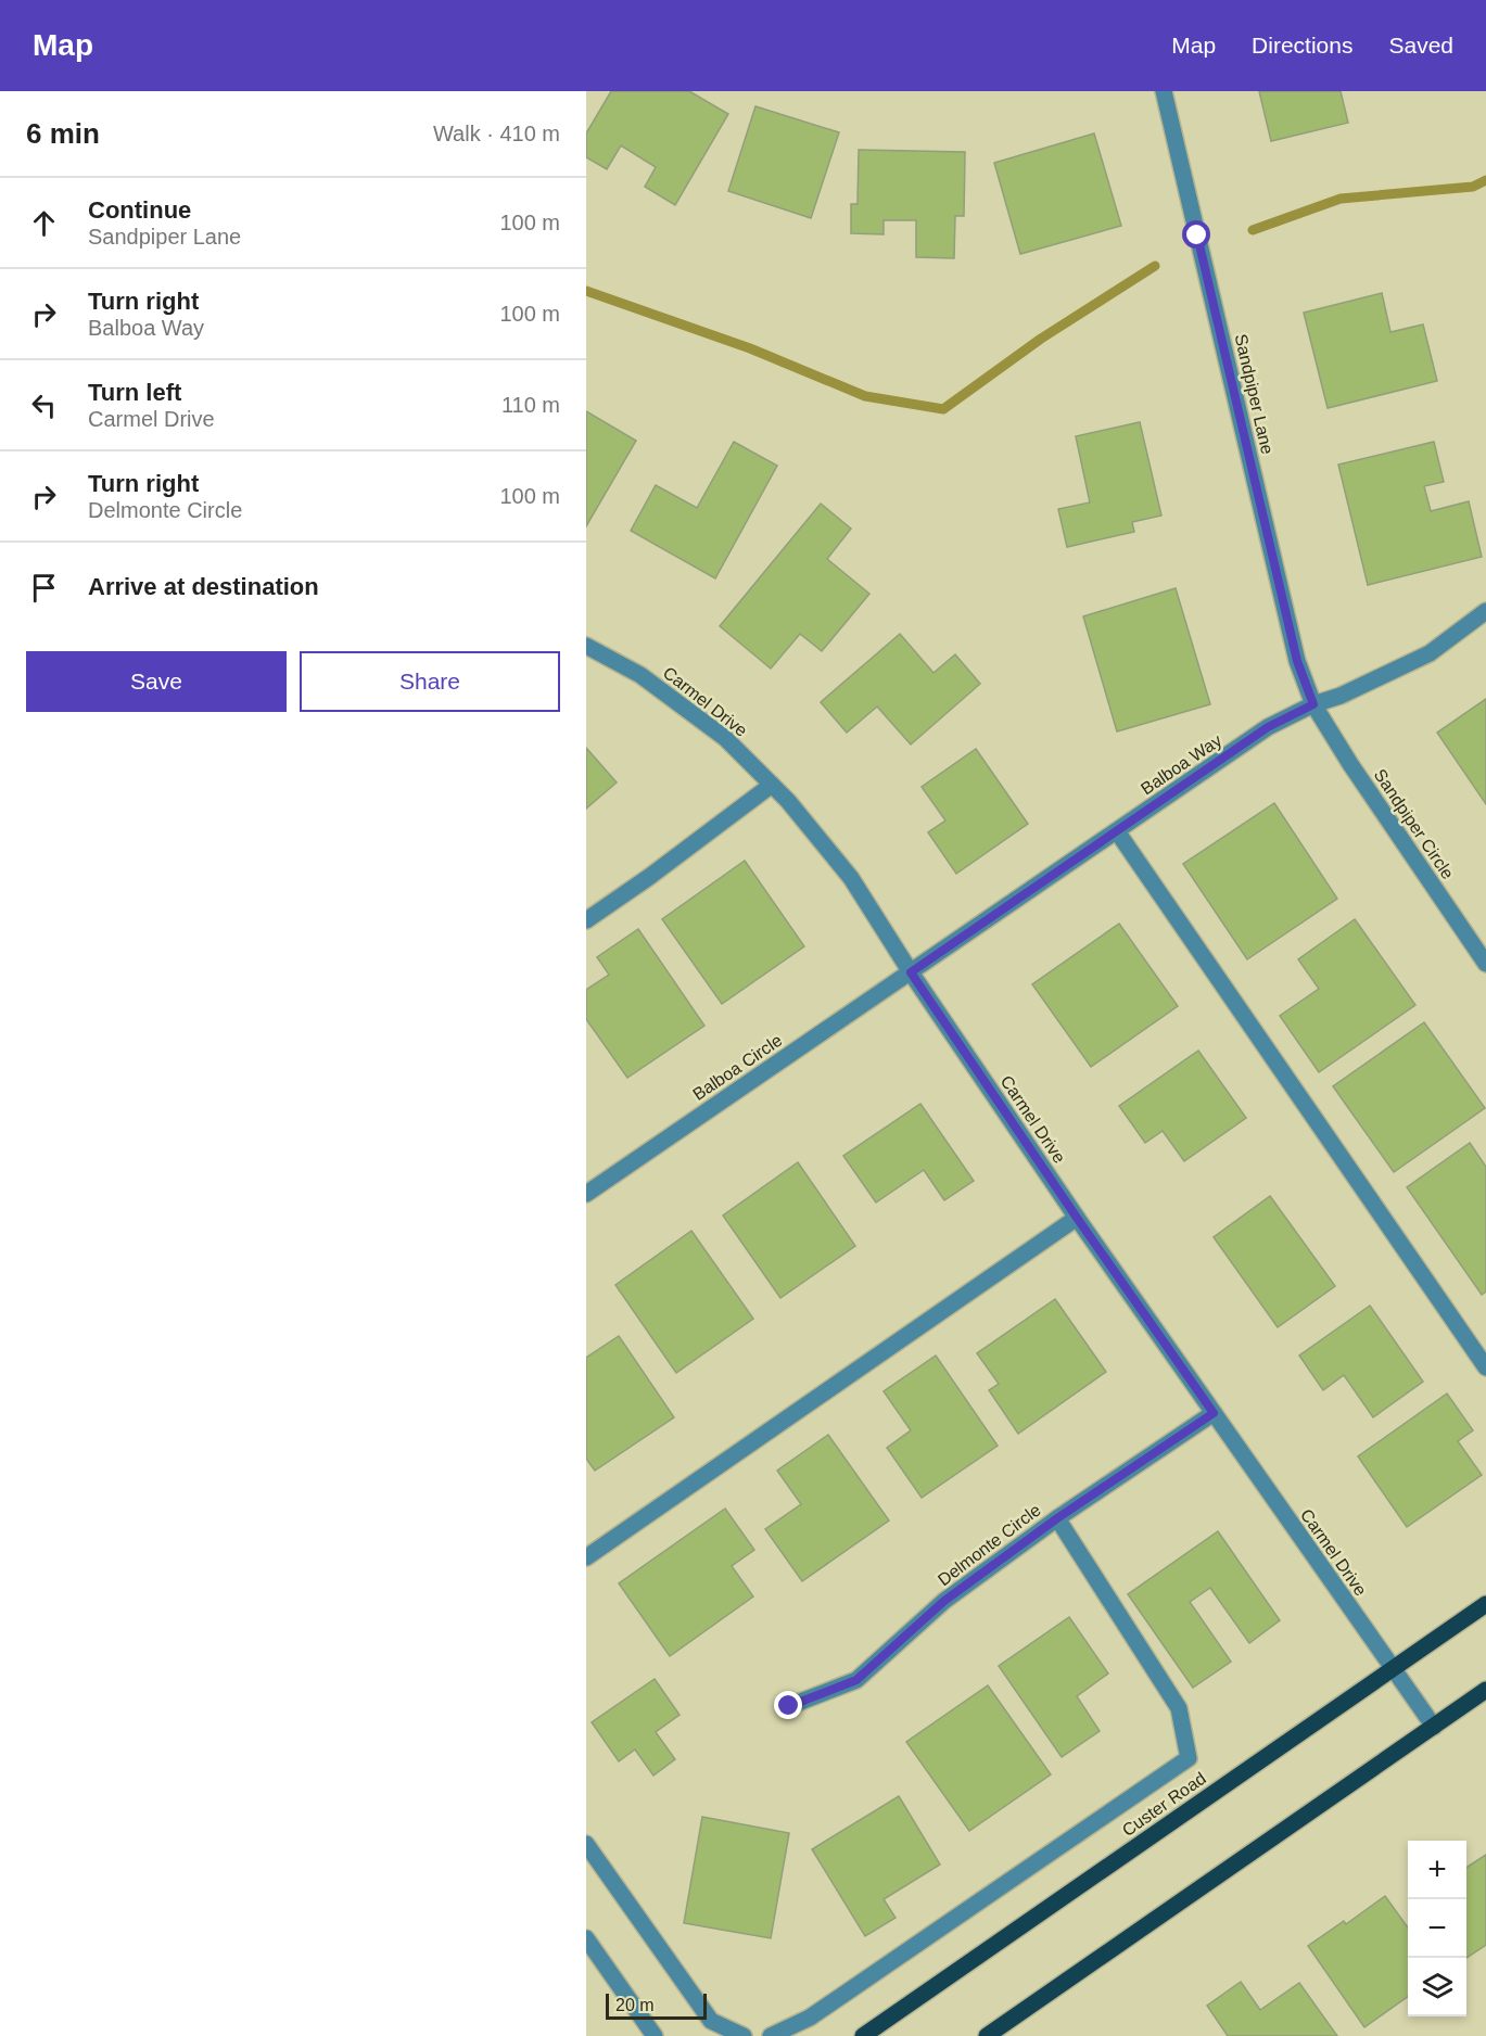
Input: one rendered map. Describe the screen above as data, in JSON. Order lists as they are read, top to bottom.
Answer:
{
  "streets": {
    "main road": ["Custer Road"],
    "street": [
      "Sandpiper Lane",
      "Carmel Drive",
      "Balboa Way",
      "Sandpiper Circle",
      "Balboa Circle",
      "Delmonte Circle"
    ]
  },
  "crossings": [
    ["Sandpiper Lane", "Balboa Way"],
    ["Sandpiper Lane", "Sandpiper Circle"],
    ["Carmel Drive", "Balboa Way"],
    ["Carmel Drive", "Balboa Circle"],
    ["Carmel Drive", "Delmonte Circle"],
    ["Carmel Drive", "Custer Road"],
    ["Balboa Way", "Sandpiper Circle"],
    ["Balboa Way", "Balboa Circle"]
  ],
  "scale_bar": "20 m",
  "page": {
    "header": "Map",
    "nav": ["Map", "Directions", "Saved"],
    "heading": ["6 min", "Walk · 410 m"],
    "list": [
      ["Continue", "Sandpiper Lane", "100 m"],
      ["Turn right", "Balboa Way", "100 m"],
      ["Turn left", "Carmel Drive", "110 m"],
      ["Turn right", "Delmonte Circle", "100 m"],
      "Arrive at destination"
    ],
    "buttons": ["Save", "Share"],
    "map_buttons": ["+", "−"],
    "scale": "20 m"
  }
}
